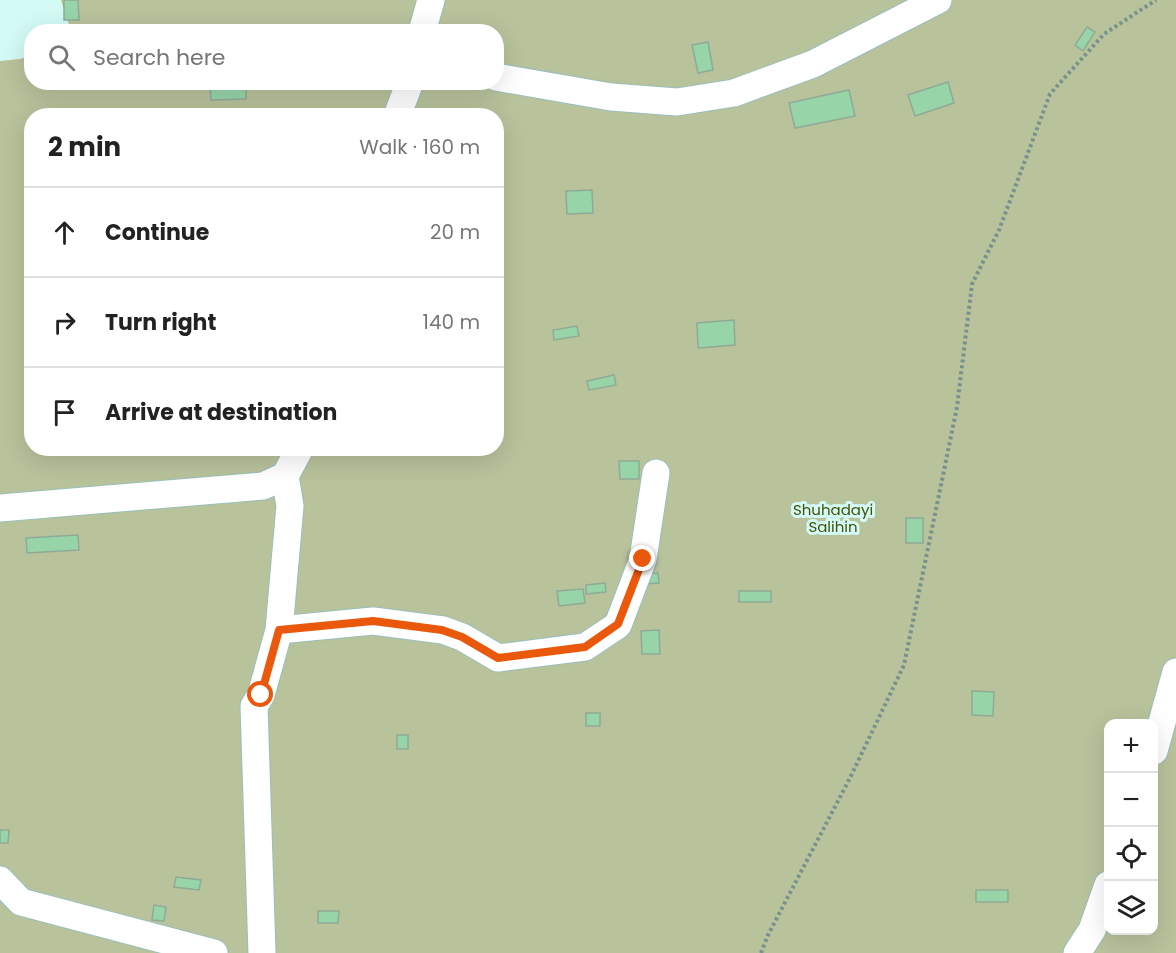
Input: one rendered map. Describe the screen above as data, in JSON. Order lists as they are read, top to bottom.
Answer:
{
  "parks": ["Shuhadayi Salihin"],
  "page": {
    "search": "Search here",
    "heading": ["2 min", "Walk · 160 m"],
    "list": [
      ["Continue", "20 m"],
      ["Turn right", "140 m"],
      "Arrive at destination"
    ],
    "map_buttons": ["+", "−"]
  }
}
